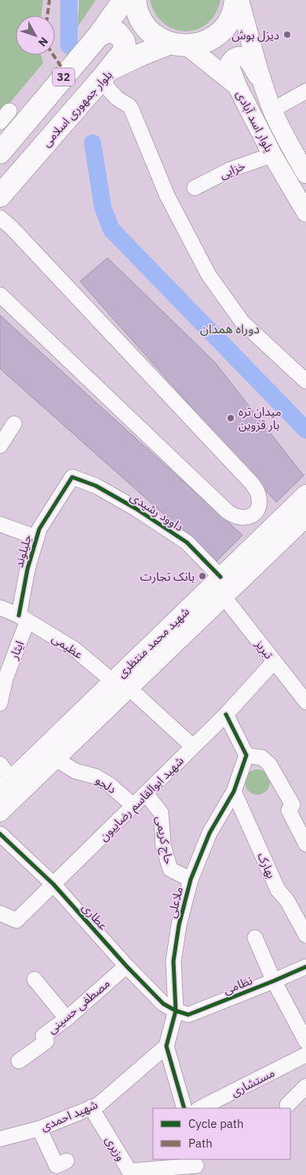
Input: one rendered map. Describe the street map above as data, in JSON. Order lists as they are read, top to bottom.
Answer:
{
  "streets": {
    "highway": ["32", "بلوار جمهوری اسلامی"],
    "main road": ["بلوار اسد آبادی", "شهید محمد منتظری"],
    "street": [
      "خزایی",
      "داوود رشیدی",
      "جلیلوند",
      "عظیمی",
      "تبریز",
      "ایثار",
      "دلجو",
      "شهید ابوالقاسم رضاییون",
      "حاج کریمی",
      "بهارک",
      "ملاعلی",
      "عطاری",
      "نظامی",
      "مصطفی حسینی",
      "مستشاری",
      "شهید احمدی",
      "وزیری"
    ]
  },
  "crossings": [
    ["32", "بلوار جمهوری اسلامی"],
    ["32", "بلوار اسد آبادی"],
    ["بلوار جمهوری اسلامی", "بلوار اسد آبادی"],
    ["بلوار اسد آبادی", "خزایی"],
    ["داوود رشیدی", "جلیلوند"],
    ["داوود رشیدی", "شهید محمد منتظری"],
    ["جلیلوند", "عظیمی"],
    ["جلیلوند", "ایثار"],
    ["شهید محمد منتظری", "عظیمی"],
    ["شهید محمد منتظری", "تبریز"],
    ["شهید محمد منتظری", "دلجو"],
    ["عظیمی", "ایثار"],
    ["تبریز", "شهید ابوالقاسم رضاییون"],
    ["دلجو", "شهید ابوالقاسم رضاییون"],
    ["شهید ابوالقاسم رضاییون", "حاج کریمی"],
    ["شهید ابوالقاسم رضاییون", "عطاری"],
    ["حاج کریمی", "ملاعلی"],
    ["بهارک", "ملاعلی"],
    ["ملاعلی", "عطاری"],
    ["ملاعلی", "نظامی"],
    ["ملاعلی", "شهید احمدی"],
    ["عطاری", "نظامی"],
    ["عطاری", "مصطفی حسینی"],
    ["شهید احمدی", "وزیری"]
  ],
  "districts": ["دوراه همدان"],
  "places": ["دیزل بوش", "میدان تره بار قزوین", "بانک تجارت"],
  "legend": ["Cycle path", "Path"],
  "north": "bottom right"
}
